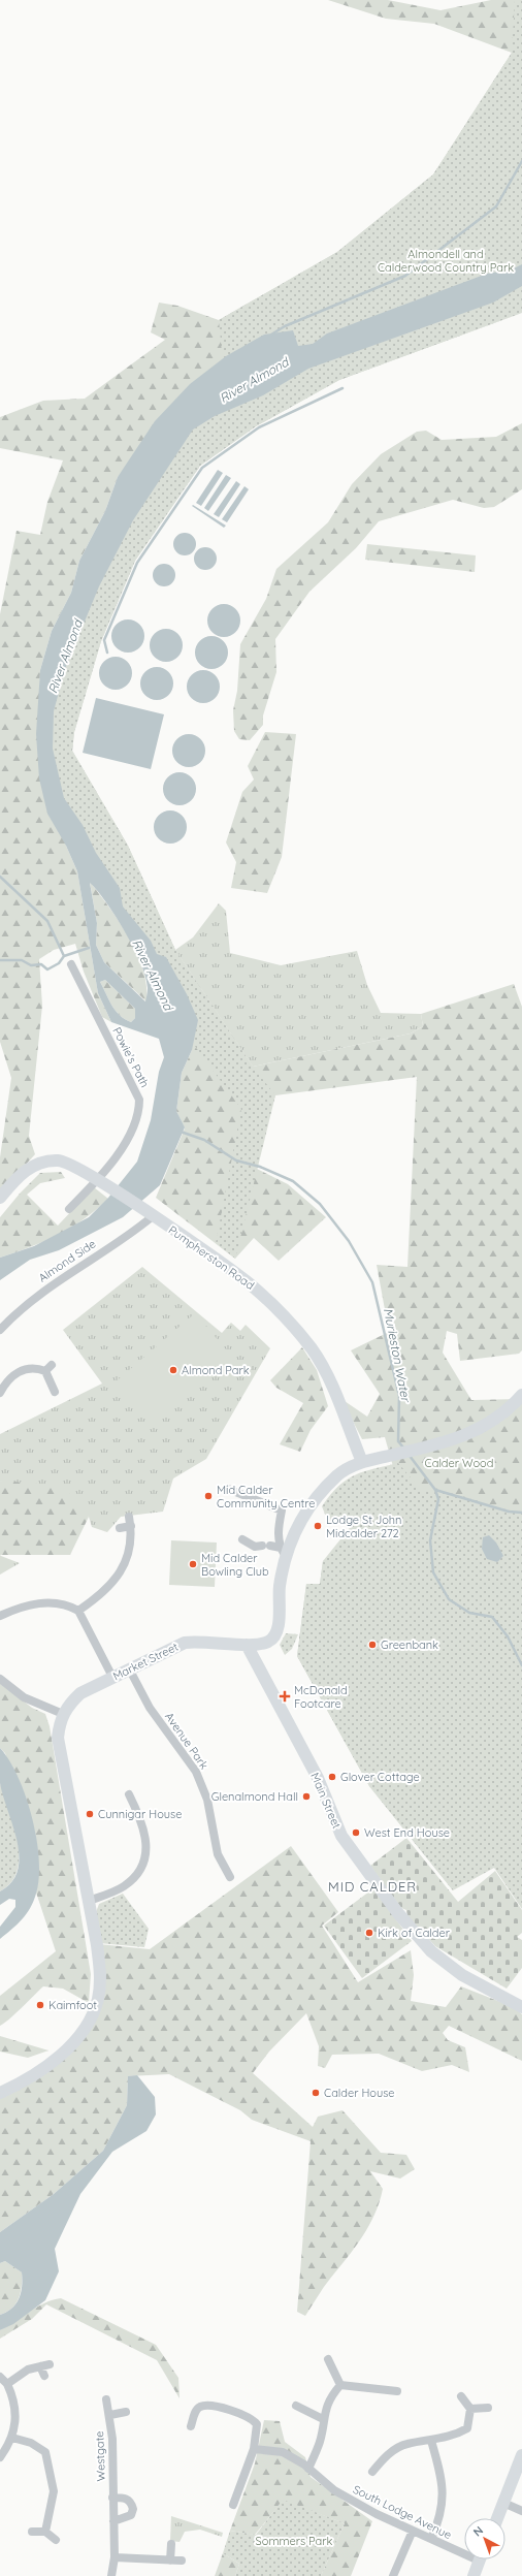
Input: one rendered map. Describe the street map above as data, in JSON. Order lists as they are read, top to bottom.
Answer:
{
  "streets": {
    "main road": ["Pumpherston Road", "Market Street", "Main Street"],
    "street": [
      "Powie's Path",
      "Almond Side",
      "Avenue Park",
      "Westgate",
      "South Lodge Avenue"
    ]
  },
  "crossings": [
    ["Powie's Path", "Pumpherston Road"],
    ["Pumpherston Road", "Almond Side"],
    ["Market Street", "Avenue Park"],
    ["Market Street", "Main Street"]
  ],
  "districts": ["MID CALDER"],
  "water": ["River Almond", "Murieston Water"],
  "parks": ["Almondell and Calderwood Country Park", "Calder Wood", "Sommers Park"],
  "places": {
    "other": [
      "Almond Park",
      "Mid Calder Community Centre",
      "Lodge St John Midcalder 272",
      "Mid Calder Bowling Club",
      "Greenbank",
      "Glover Cottage",
      "Glenalmond Hall",
      "Cunnigar House",
      "West End House",
      "Kirk of Calder",
      "Kaimfoot",
      "Calder House"
    ],
    "health": ["McDonald Footcare"]
  },
  "north": "top left"
}
